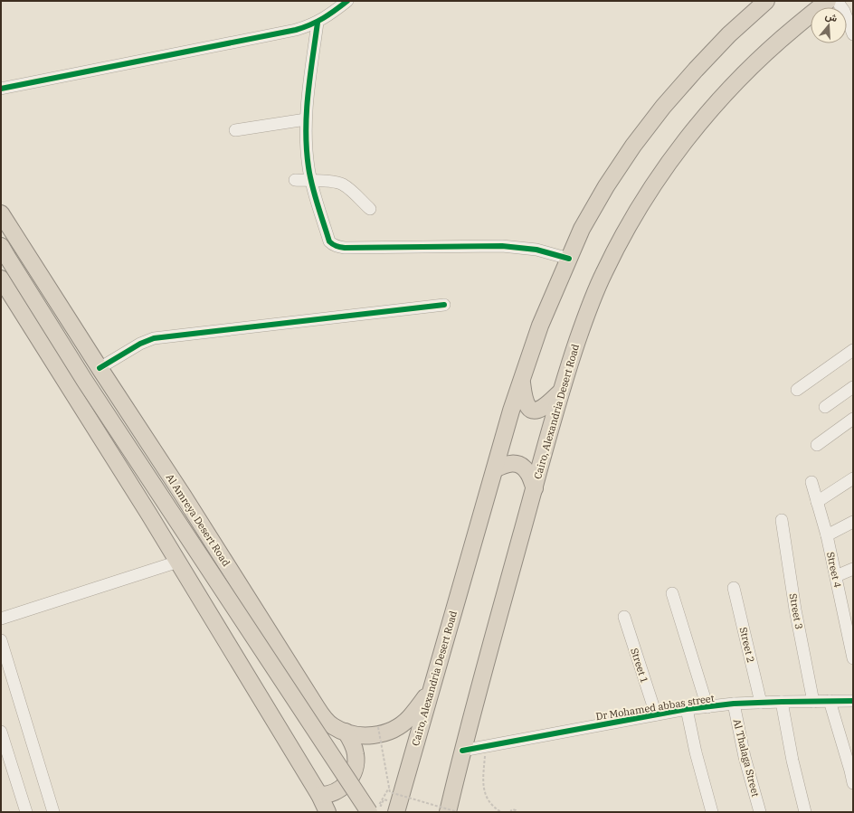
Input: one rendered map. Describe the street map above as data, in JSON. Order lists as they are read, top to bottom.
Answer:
{
  "streets": {
    "highway": ["Cairo, Alexandria Desert Road", "Al Amreya Desert Road"],
    "street": [
      "Street 4",
      "Street 3",
      "Street 2",
      "Street 1",
      "Dr Mohamed abbas street",
      "Al Thalaga Street"
    ]
  },
  "crossings": [
    ["Cairo, Alexandria Desert Road", "Al Amreya Desert Road"],
    ["Cairo, Alexandria Desert Road", "Dr Mohamed abbas street"],
    ["Street 3", "Dr Mohamed abbas street"],
    ["Street 2", "Dr Mohamed abbas street"],
    ["Street 1", "Dr Mohamed abbas street"],
    ["Dr Mohamed abbas street", "Al Thalaga Street"]
  ],
  "north": "top"
}
